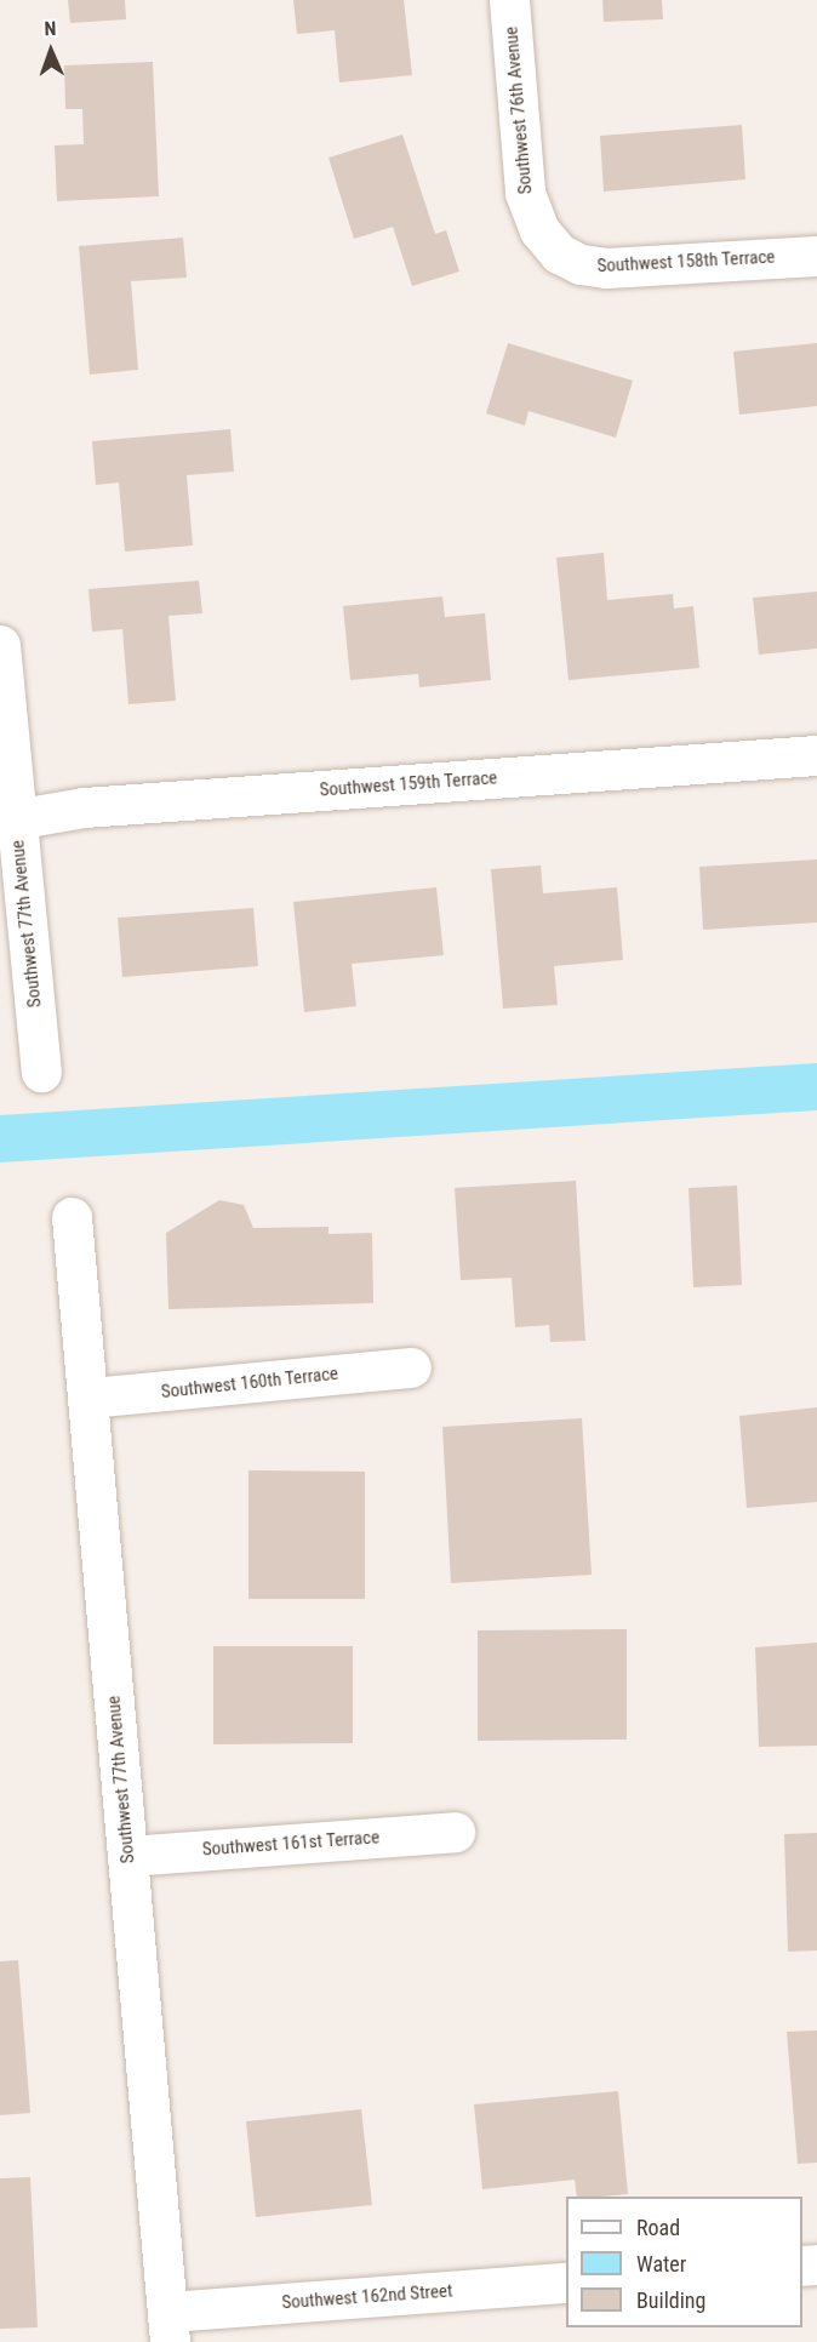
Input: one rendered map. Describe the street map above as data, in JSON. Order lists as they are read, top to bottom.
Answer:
{
  "streets": {
    "street": [
      "Southwest 76th Avenue",
      "Southwest 158th Terrace",
      "Southwest 159th Terrace",
      "Southwest 77th Avenue",
      "Southwest 160th Terrace",
      "Southwest 161st Terrace",
      "Southwest 162nd Street"
    ]
  },
  "crossings": [
    ["Southwest 76th Avenue", "Southwest 158th Terrace"],
    ["Southwest 159th Terrace", "Southwest 77th Avenue"],
    ["Southwest 77th Avenue", "Southwest 160th Terrace"],
    ["Southwest 77th Avenue", "Southwest 161st Terrace"],
    ["Southwest 77th Avenue", "Southwest 162nd Street"]
  ],
  "legend": ["Road", "Water", "Building"],
  "north": "top"
}
